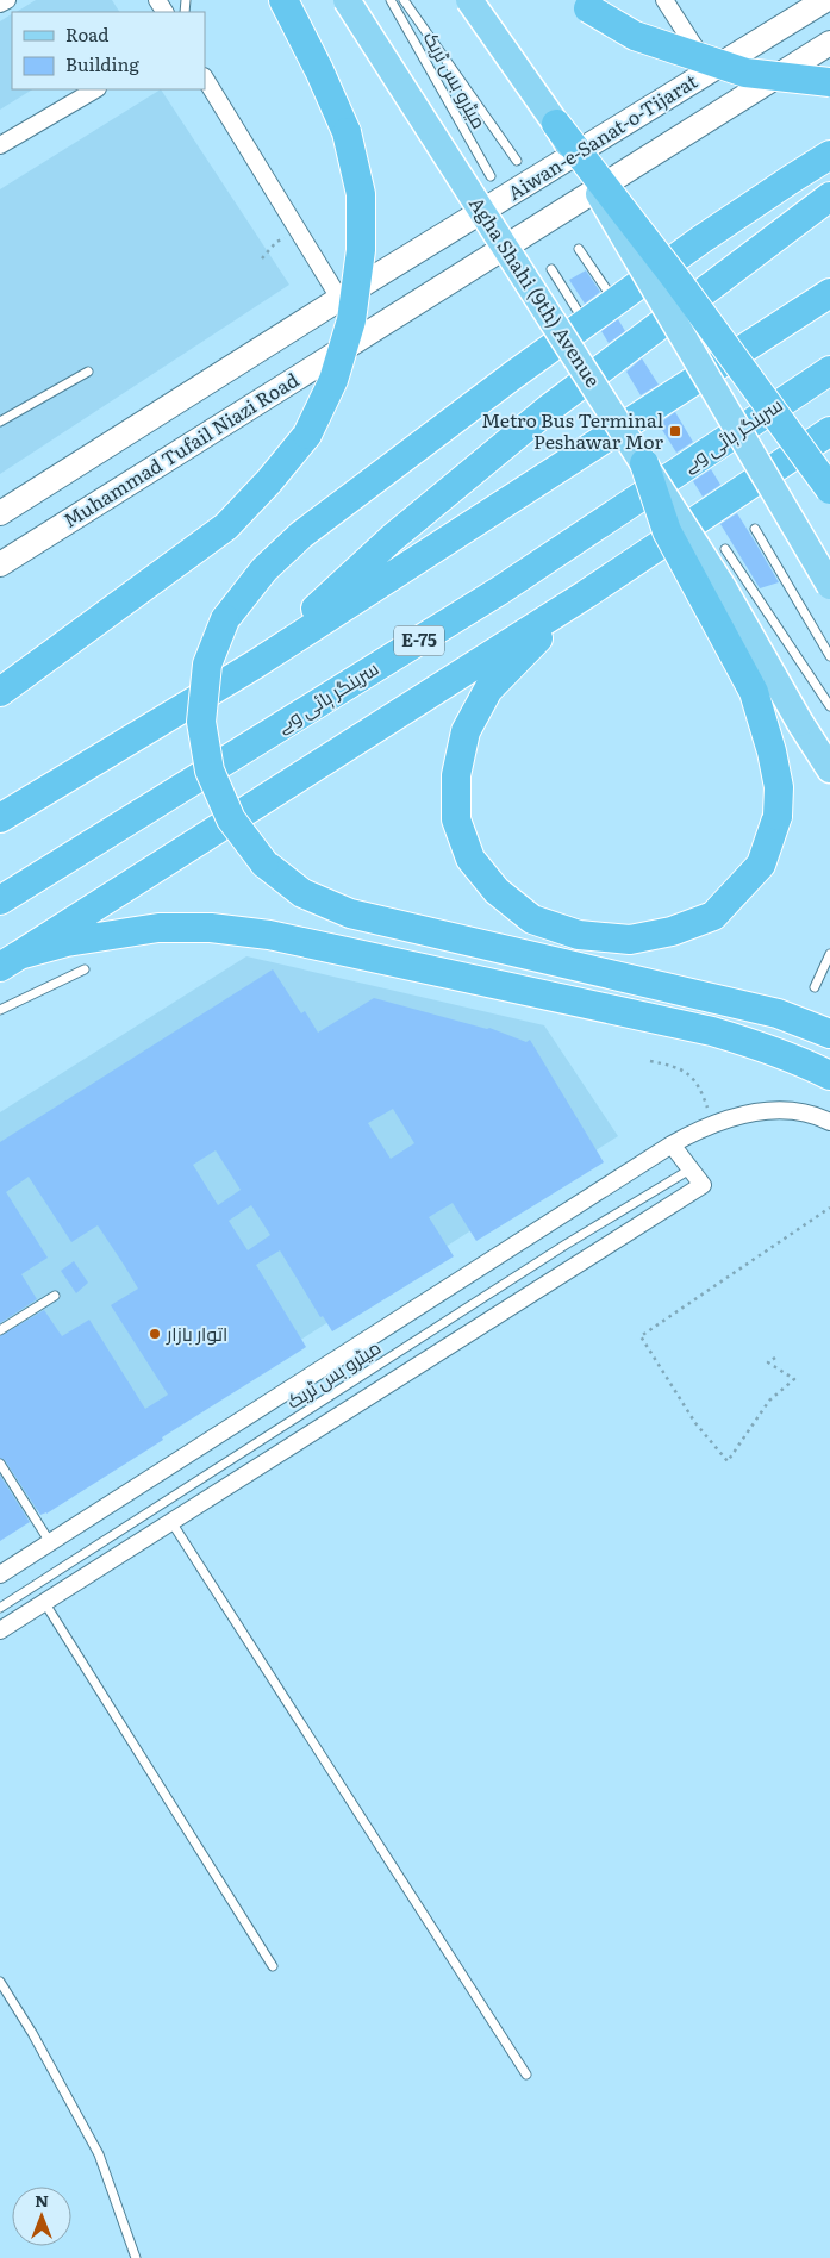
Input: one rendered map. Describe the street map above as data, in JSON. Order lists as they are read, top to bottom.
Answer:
{
  "streets": {
    "highway": ["سرینگر ہائی وے", "E-75"],
    "main road": ["Aiwan-e-Sanat-o-Tijarat", "Agha Shahi (9th) Avenue", "Muhammad Tufail Niazi Road"],
    "lane": ["میٹرو بس ٹریک"]
  },
  "places": {
    "transit": ["Metro Bus Terminal Peshawar Mor"],
    "other": ["اتوار بازار"]
  },
  "legend": ["Road", "Building"],
  "north": "top"
}
